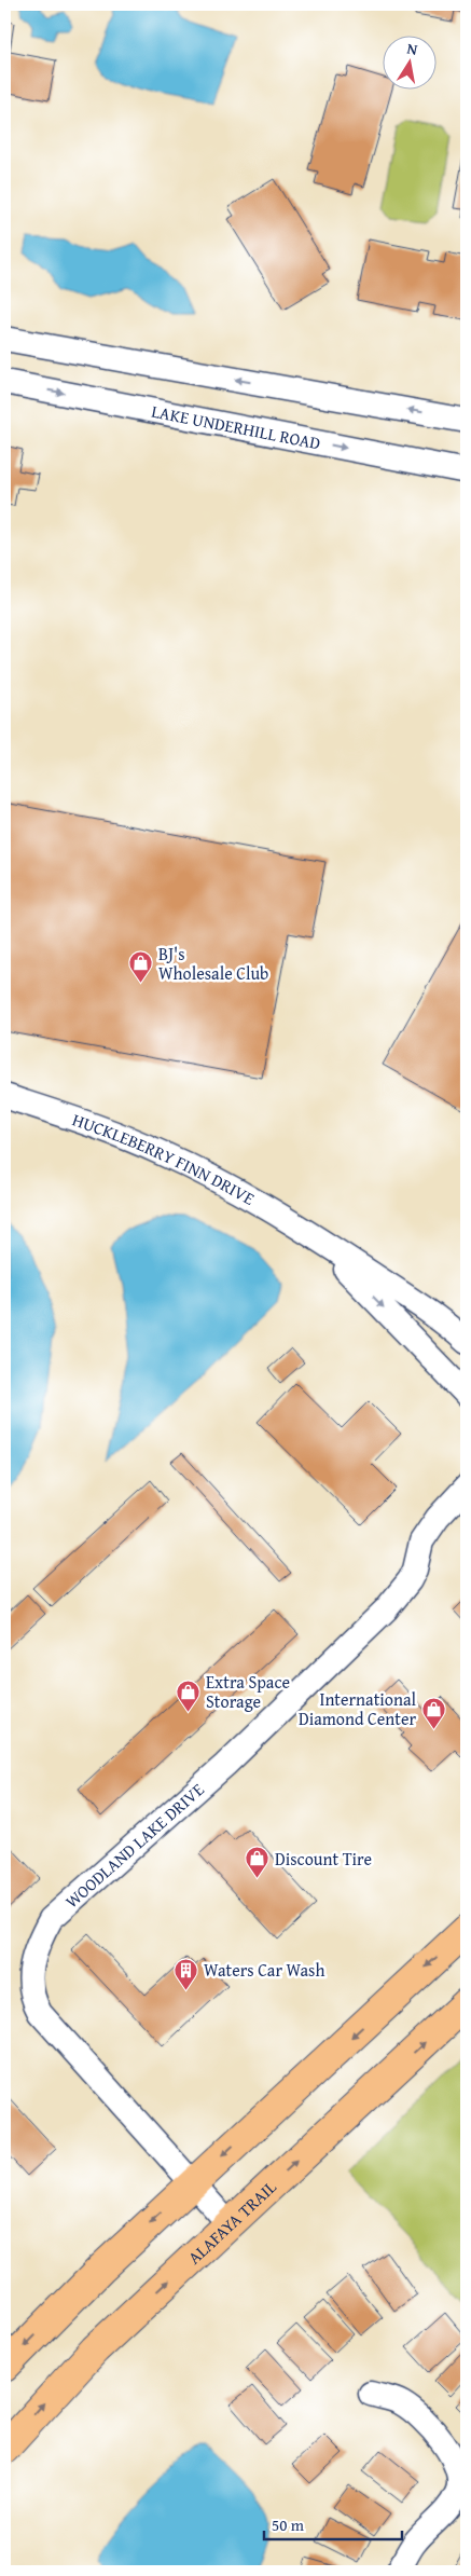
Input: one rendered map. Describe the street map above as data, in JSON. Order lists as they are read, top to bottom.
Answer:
{
  "streets": {
    "main road": ["ALAFAYA TRAIL"],
    "street": ["LAKE UNDERHILL ROAD", "HUCKLEBERRY FINN DRIVE", "WOODLAND LAKE DRIVE"]
  },
  "crossings": [
    ["WOODLAND LAKE DRIVE", "ALAFAYA TRAIL"]
  ],
  "places": {
    "shop": [
      "BJ's Wholesale Club",
      "Extra Space Storage",
      "International Diamond Center",
      "Discount Tire"
    ],
    "building": ["Waters Car Wash"]
  },
  "scale_bar": "50 m",
  "north": "top"
}
